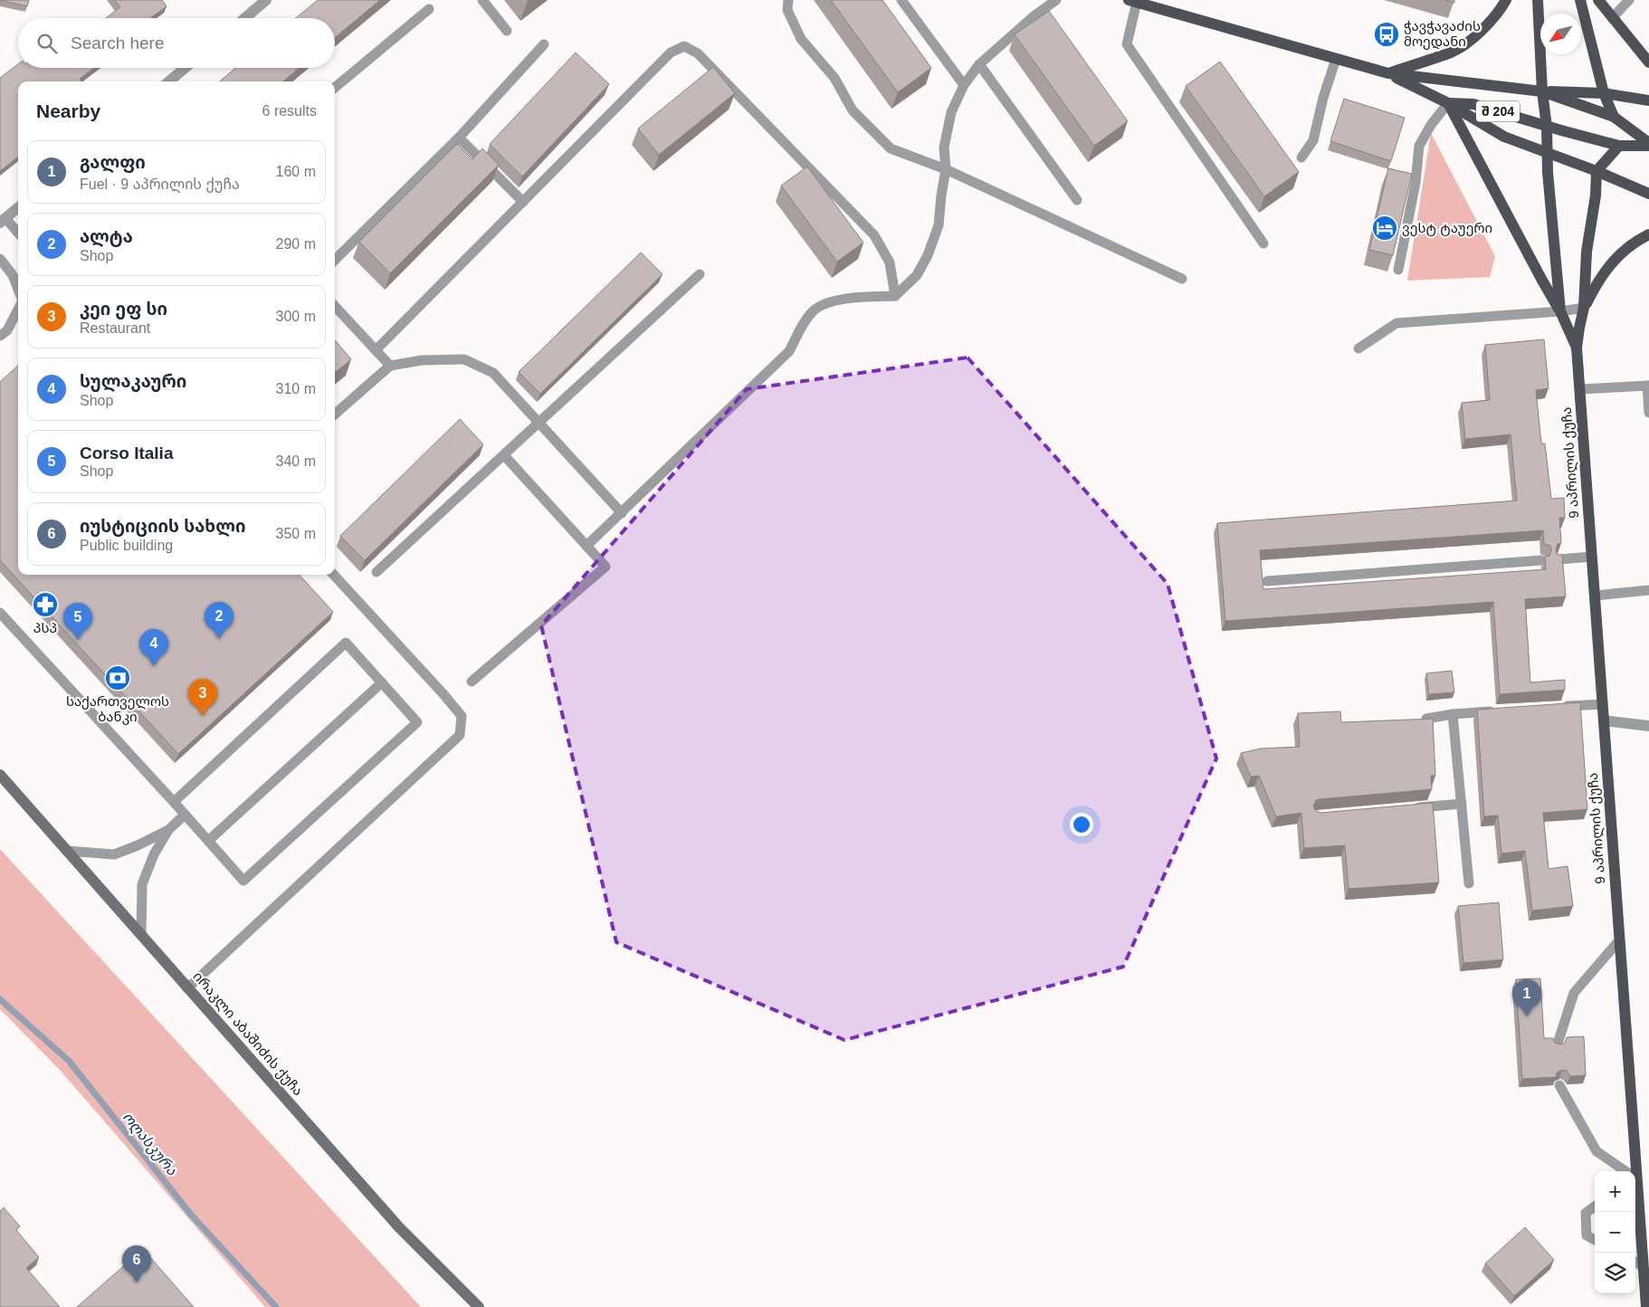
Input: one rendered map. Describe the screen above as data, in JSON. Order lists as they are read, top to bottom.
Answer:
{
  "streets": {
    "main road": ["შ 204", "9 აპრილის ქუჩა", "ირაკლი აბაშიძის ქუჩა"]
  },
  "water": ["ოღასკურა"],
  "places": {
    "bus stop": ["ჭავჭავაძის მოედანი"],
    "hotel": ["ვესტ ტაუერი"],
    "pharmacy": ["პსპ"],
    "bank": ["საქართველოს ბანკი"]
  },
  "north": "bottom left",
  "page": {
    "search": "Search here",
    "heading": ["Nearby", "6 results"],
    "list": [
      {
        "mark": "1",
        "name": "გალფი",
        "note": "Fuel · 9 აპრილის ქუჩა",
        "value": "160 m"
      },
      {
        "mark": "2",
        "name": "ალტა",
        "note": "Shop",
        "value": "290 m"
      },
      {
        "mark": "3",
        "name": "კეი ეფ სი",
        "note": "Restaurant",
        "value": "300 m"
      },
      {
        "mark": "4",
        "name": "სულაკაური",
        "note": "Shop",
        "value": "310 m"
      },
      {
        "mark": "5",
        "name": "Corso Italia",
        "note": "Shop",
        "value": "340 m"
      },
      {
        "mark": "6",
        "name": "იუსტიციის სახლი",
        "note": "Public building",
        "value": "350 m"
      }
    ],
    "pins": [
      "2",
      "5",
      "4",
      "3",
      "1",
      "6"
    ],
    "map_buttons": ["+", "−"]
  }
}
